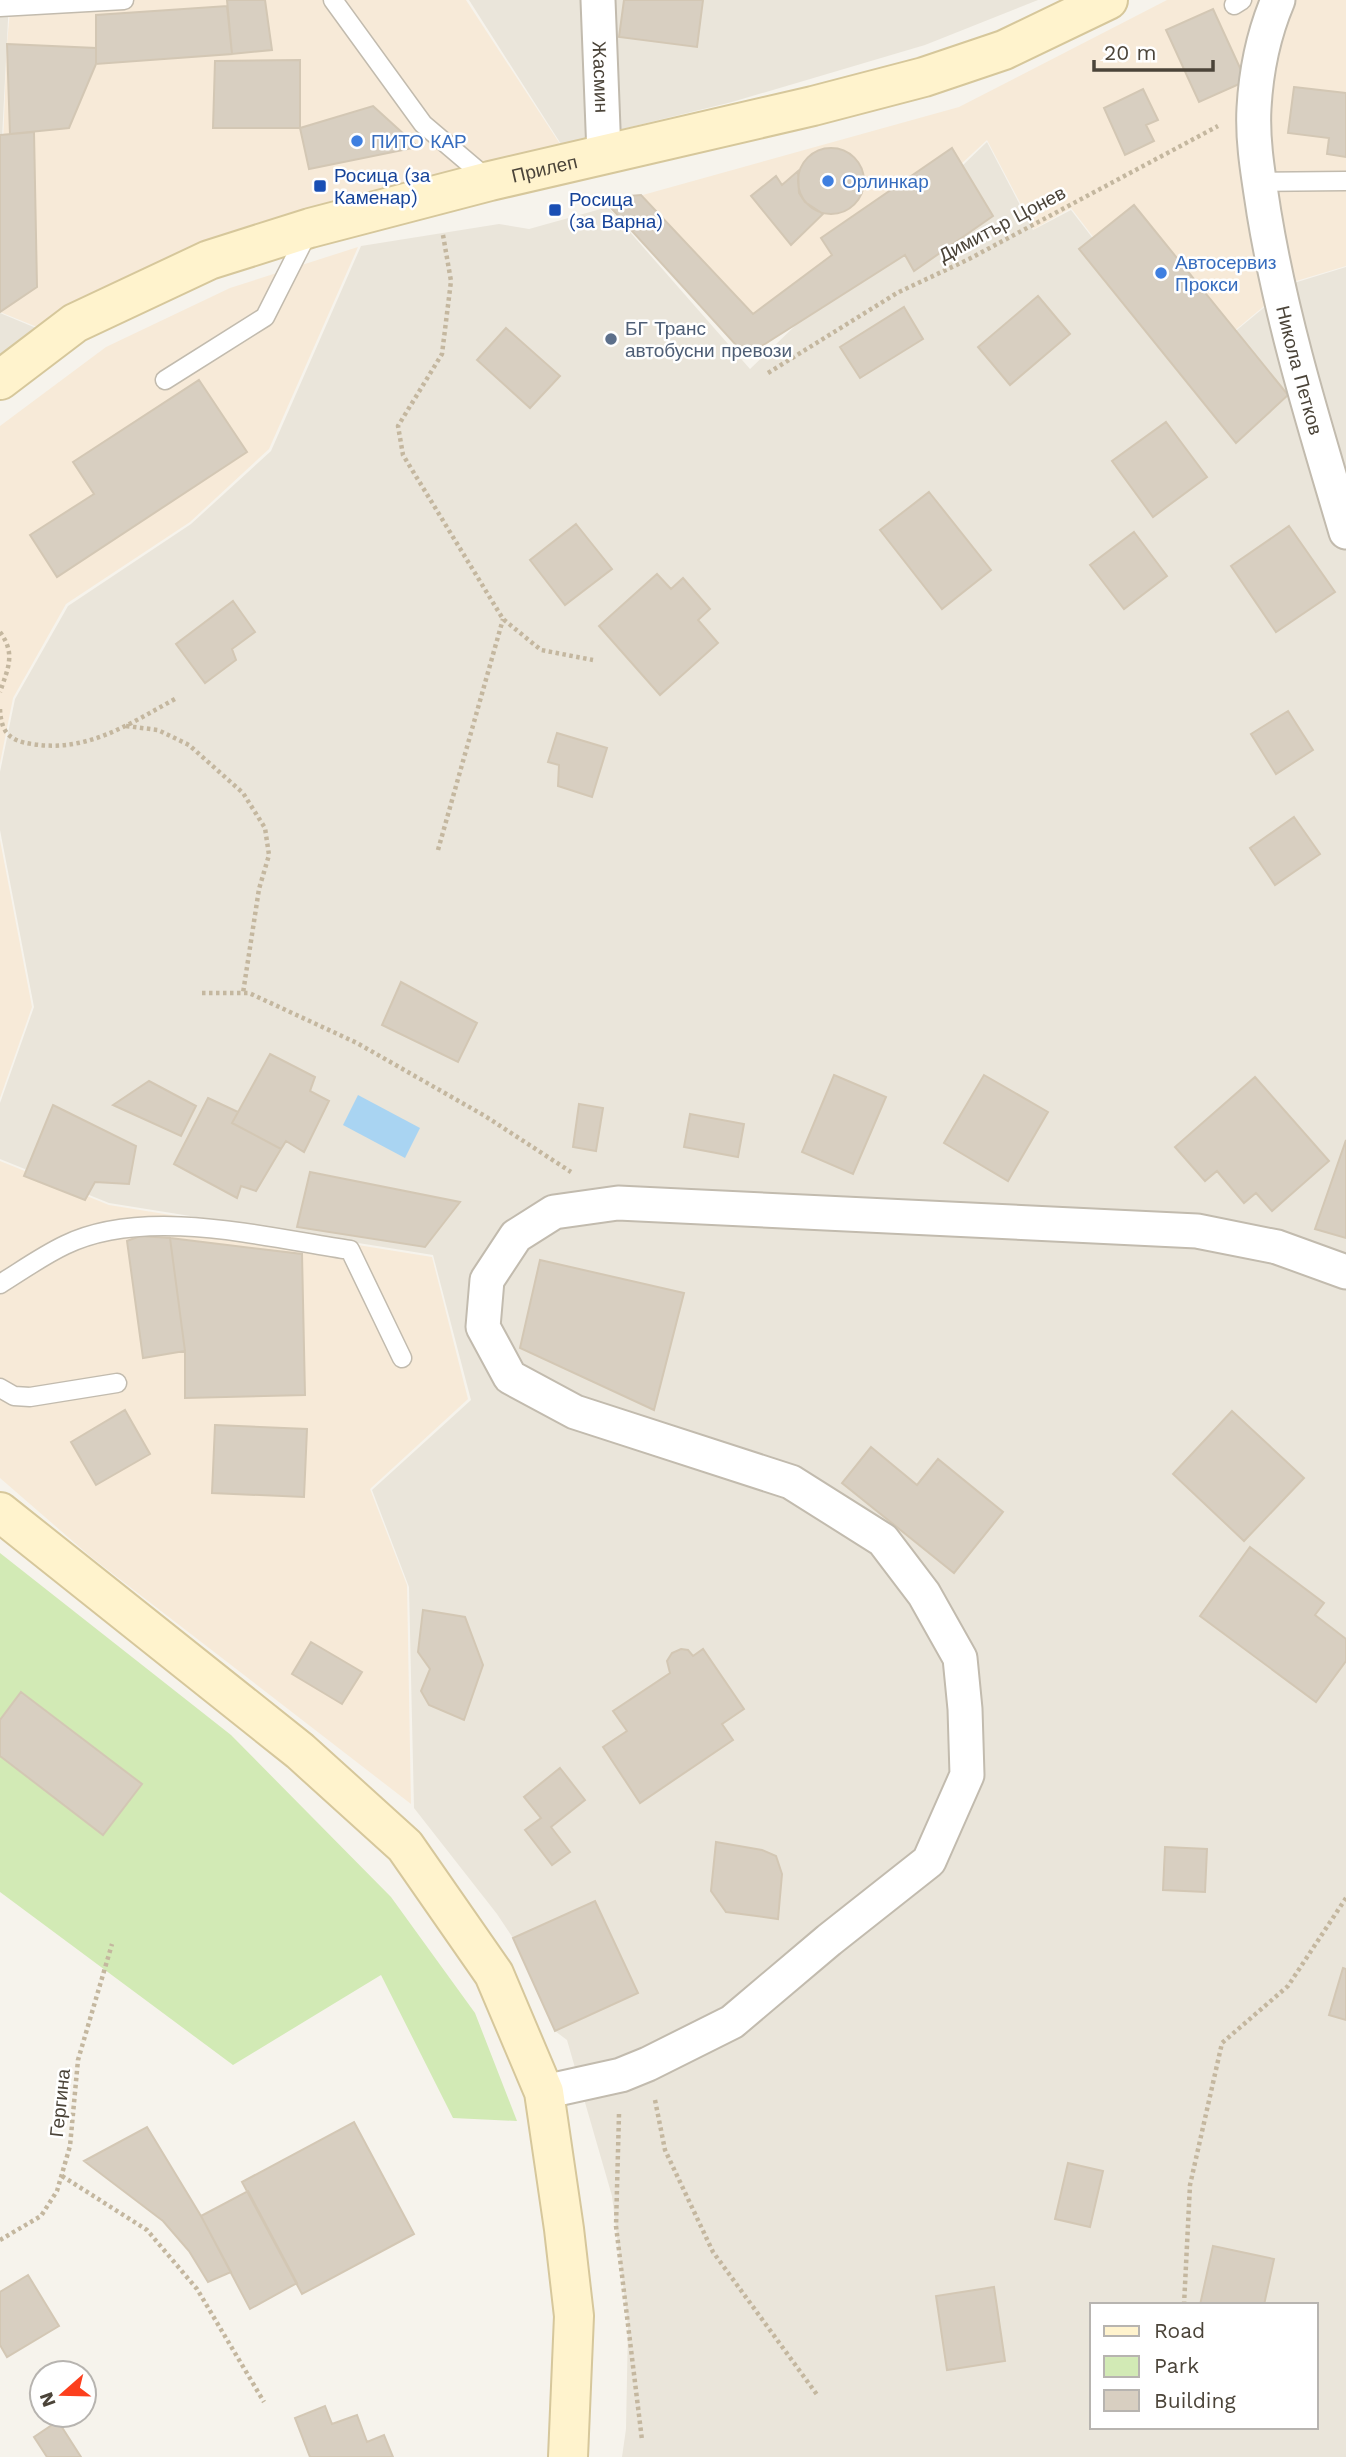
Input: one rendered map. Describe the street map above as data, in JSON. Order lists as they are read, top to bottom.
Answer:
{
  "streets": {
    "street": ["Жасмин", "Прилеп", "Никола Петков"],
    "path": ["Димитър Цонев", "Гергина"]
  },
  "crossings": [
    ["Жасмин", "Прилеп"],
    ["Димитър Цонев", "Никола Петков"]
  ],
  "places": {
    "other": [
      "ПИТО КАР",
      "Орлинкар",
      "Автосервиз Прокси",
      "БГ Транс автобусни превози"
    ],
    "transit": ["Росица (за Каменар)", "Росица (за Варна)"]
  },
  "legend": ["Road", "Park", "Building"],
  "scale_bar": "20 m",
  "north": "left"
}
